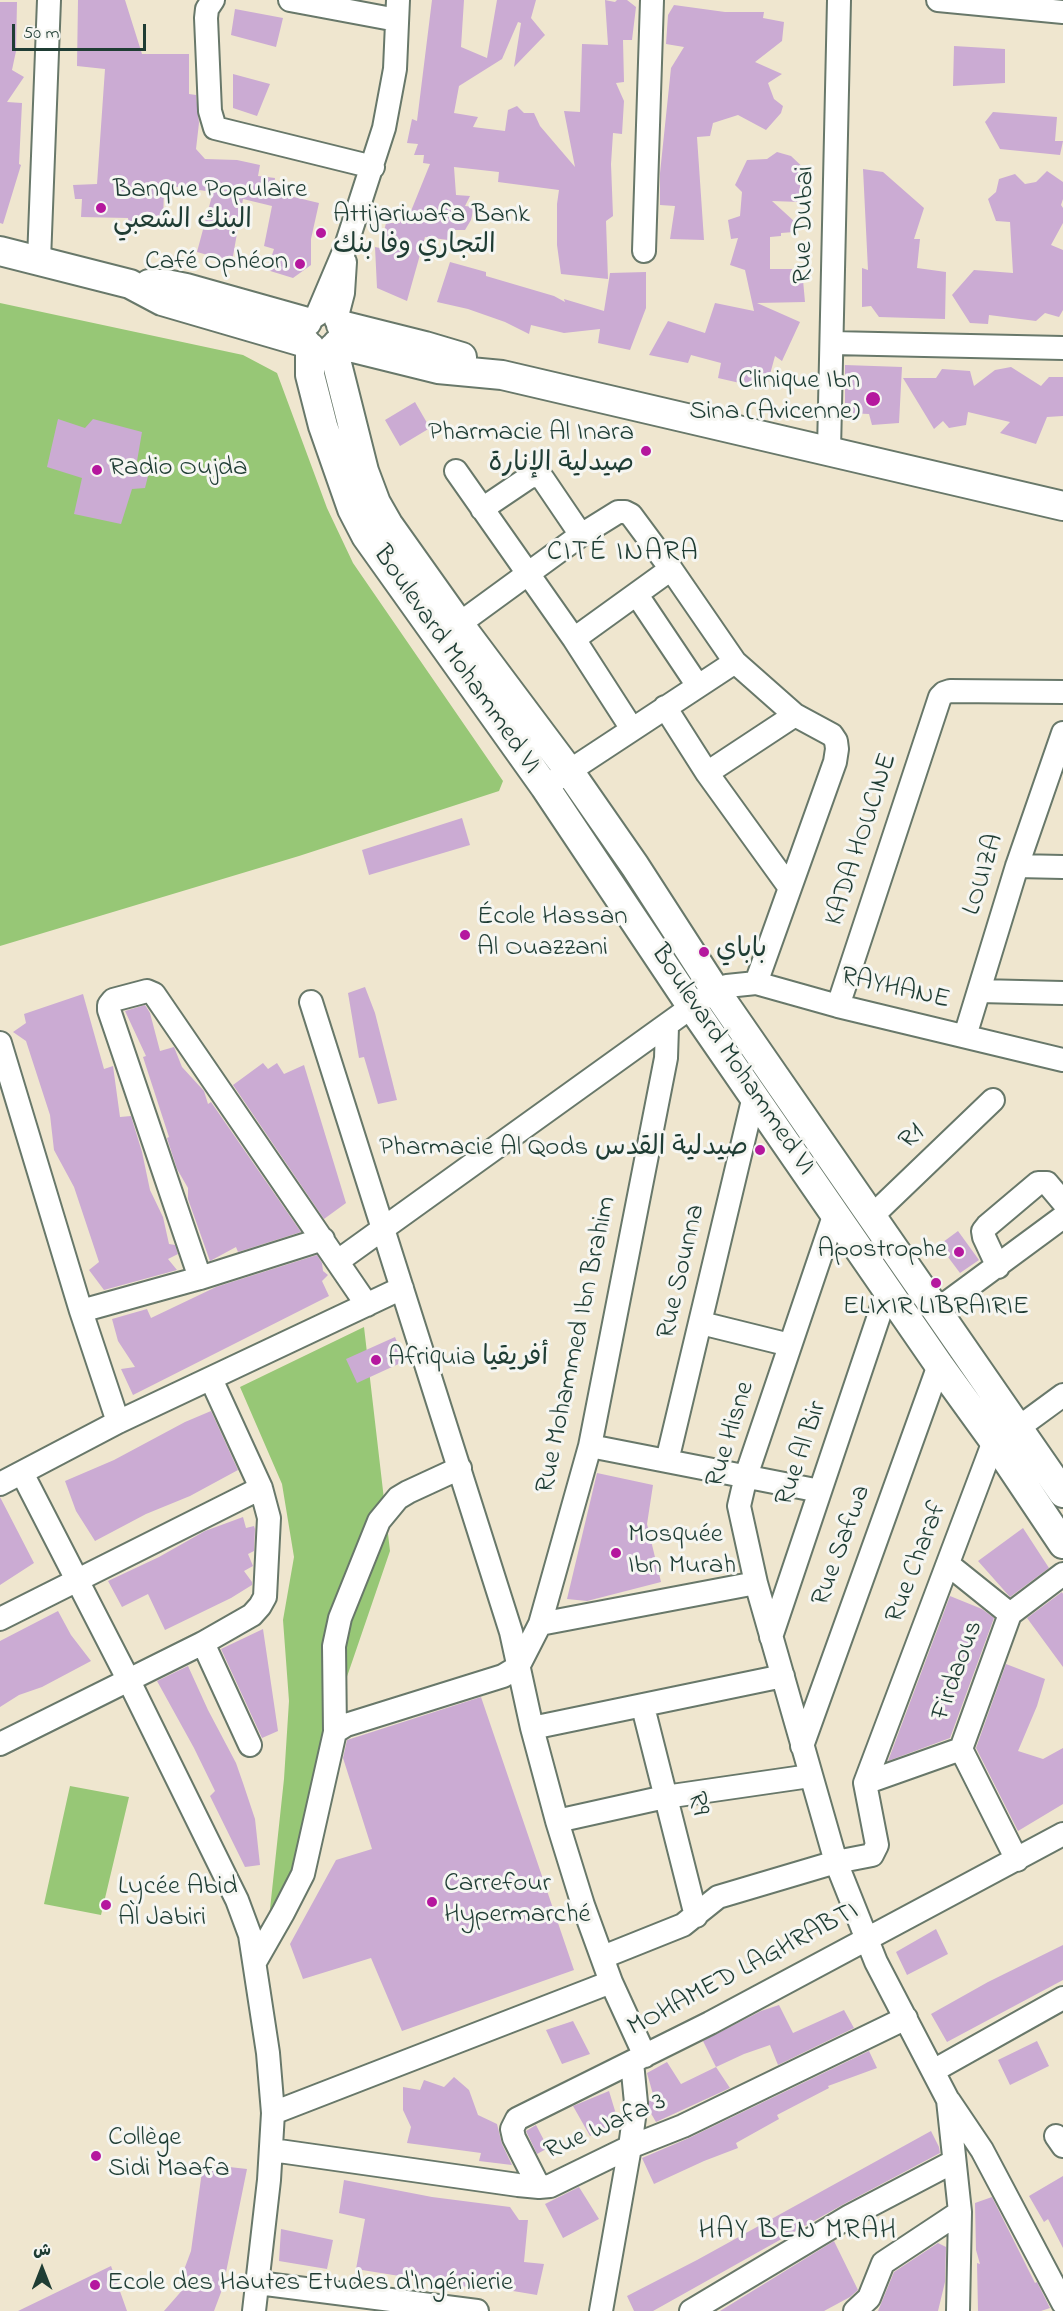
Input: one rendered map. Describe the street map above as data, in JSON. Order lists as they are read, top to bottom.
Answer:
{
  "streets": {
    "main road": ["Boulevard Mohammed VI"],
    "street": [
      "Rue Dubai",
      "KADA HOUCINE",
      "LOUIZA",
      "RAYHANE",
      "R1",
      "Rue Sounna",
      "Rue Mohammed Ibn Brahim",
      "Rue Hisne",
      "Rue Al Bir",
      "Rue Safwa",
      "Rue Charaf",
      "Firdaous",
      "R9",
      "MOHAMED LAGHRABTI",
      "Rue Wafa 3"
    ]
  },
  "crossings": [
    ["Boulevard Mohammed VI", "RAYHANE"],
    ["Boulevard Mohammed VI", "R1"],
    ["Boulevard Mohammed VI", "Rue Sounna"],
    ["Boulevard Mohammed VI", "Rue Hisne"],
    ["Boulevard Mohammed VI", "Rue Al Bir"],
    ["Boulevard Mohammed VI", "Rue Safwa"],
    ["Boulevard Mohammed VI", "Rue Charaf"],
    ["KADA HOUCINE", "RAYHANE"],
    ["LOUIZA", "RAYHANE"],
    ["Rue Hisne", "Rue Al Bir"],
    ["Rue Charaf", "Firdaous"],
    ["MOHAMED LAGHRABTI", "Rue Wafa 3"]
  ],
  "districts": ["CITÉ INARA", "HAY BEN MRAH"],
  "places": [
    "Banque Populaire البنك الشعبي",
    "Attijariwafa Bank التجاري وفا بنك",
    "Café Ophéon",
    "Clinique Ibn Sina (Avicenne)",
    "Pharmacie Al Inara صيدلية الإنارة",
    "Radio Oujda",
    "École Hassan Al Ouazzani",
    "باباي",
    "Pharmacie Al Qods صيدلية القدس",
    "Apostrophe",
    "ELIXIR LIBRAIRIE",
    "Afriquia أفريقيا",
    "Mosquée Ibn Murah",
    "Carrefour Hypermarché",
    "Lycée Abid Al Jabiri",
    "Collège Sidi Maafa",
    "Ecole des Hautes Etudes d'Ingénierie"
  ],
  "scale_bar": "50 m",
  "north": "top"
}
